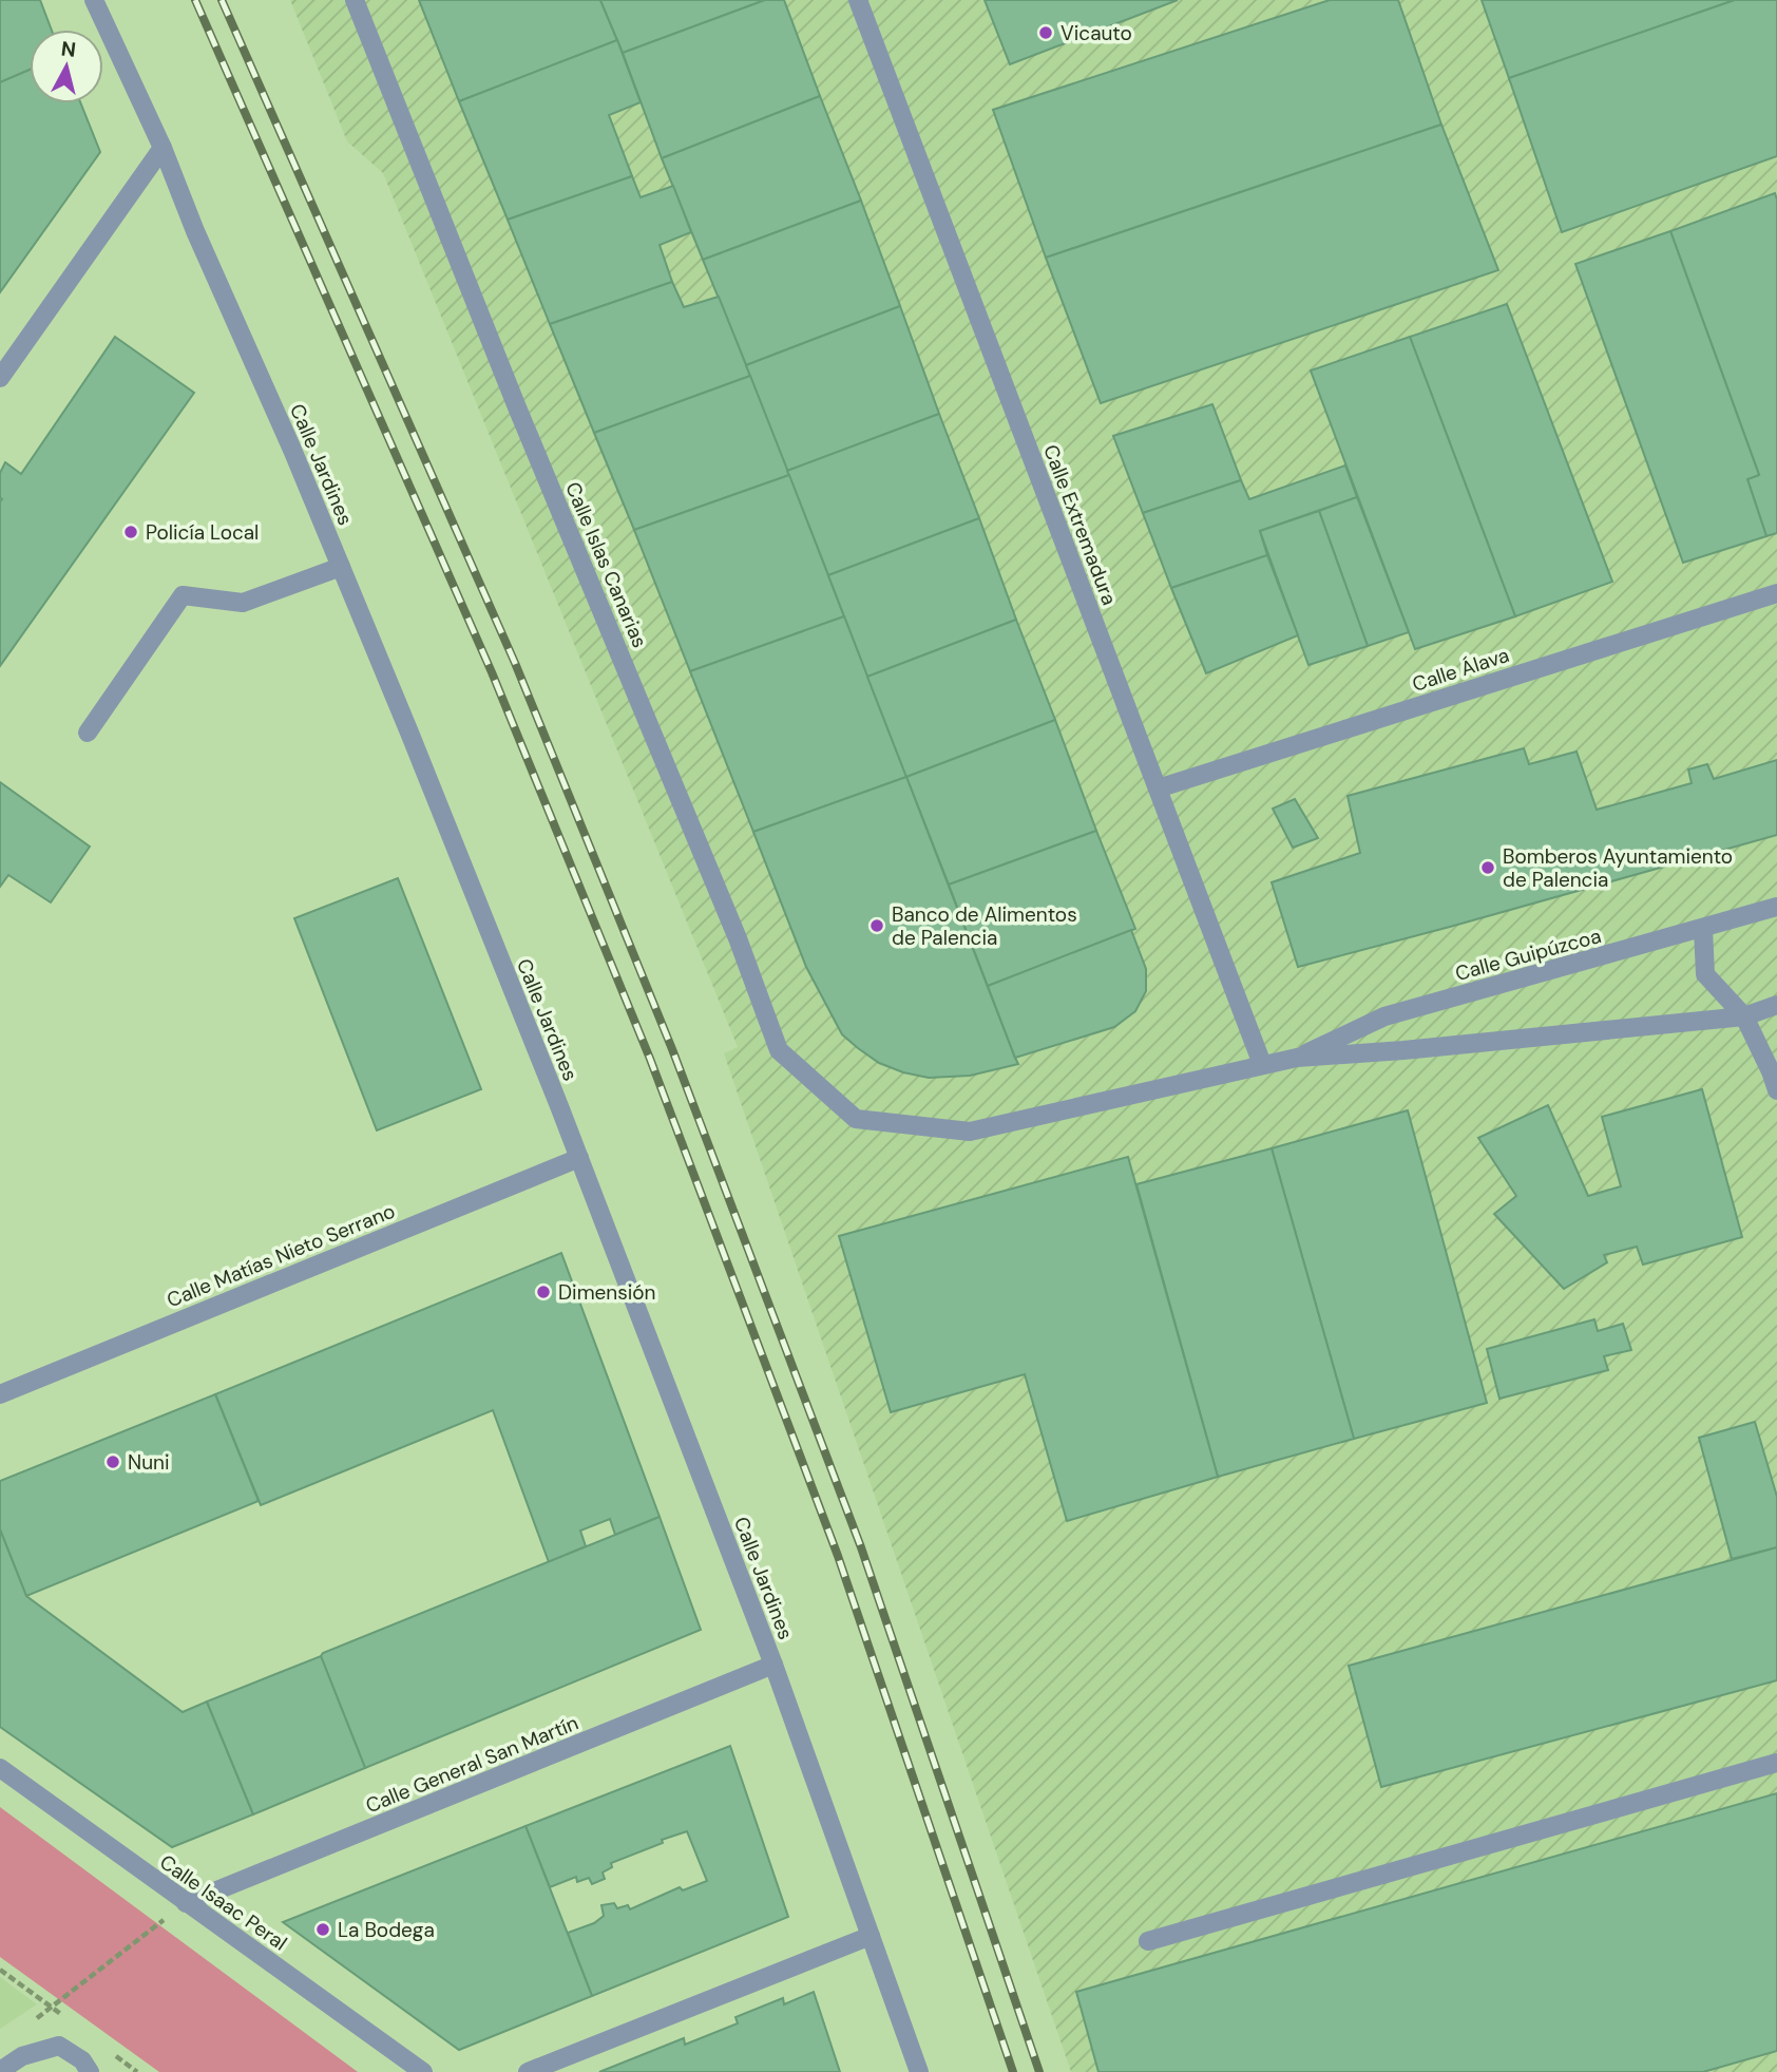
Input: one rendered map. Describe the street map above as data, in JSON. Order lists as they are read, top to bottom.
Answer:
{
  "streets": {
    "street": [
      "Calle Jardines",
      "Calle Extremadura",
      "Calle Islas Canarias",
      "Calle Álava",
      "Calle Guipúzcoa",
      "Calle Matías Nieto Serrano",
      "Calle General San Martín",
      "Calle Isaac Peral"
    ]
  },
  "crossings": [
    ["Calle Jardines", "Calle Matías Nieto Serrano"],
    ["Calle Jardines", "Calle General San Martín"],
    ["Calle Extremadura", "Calle Álava"],
    ["Calle Extremadura", "Calle Guipúzcoa"],
    ["Calle Islas Canarias", "Calle Guipúzcoa"],
    ["Calle General San Martín", "Calle Isaac Peral"]
  ],
  "places": [
    "Vicauto",
    "Policía Local",
    "Bomberos Ayuntamiento de Palencia",
    "Banco de Alimentos de Palencia",
    "Dimensión",
    "Nuni",
    "La Bodega"
  ],
  "north": "top"
}
